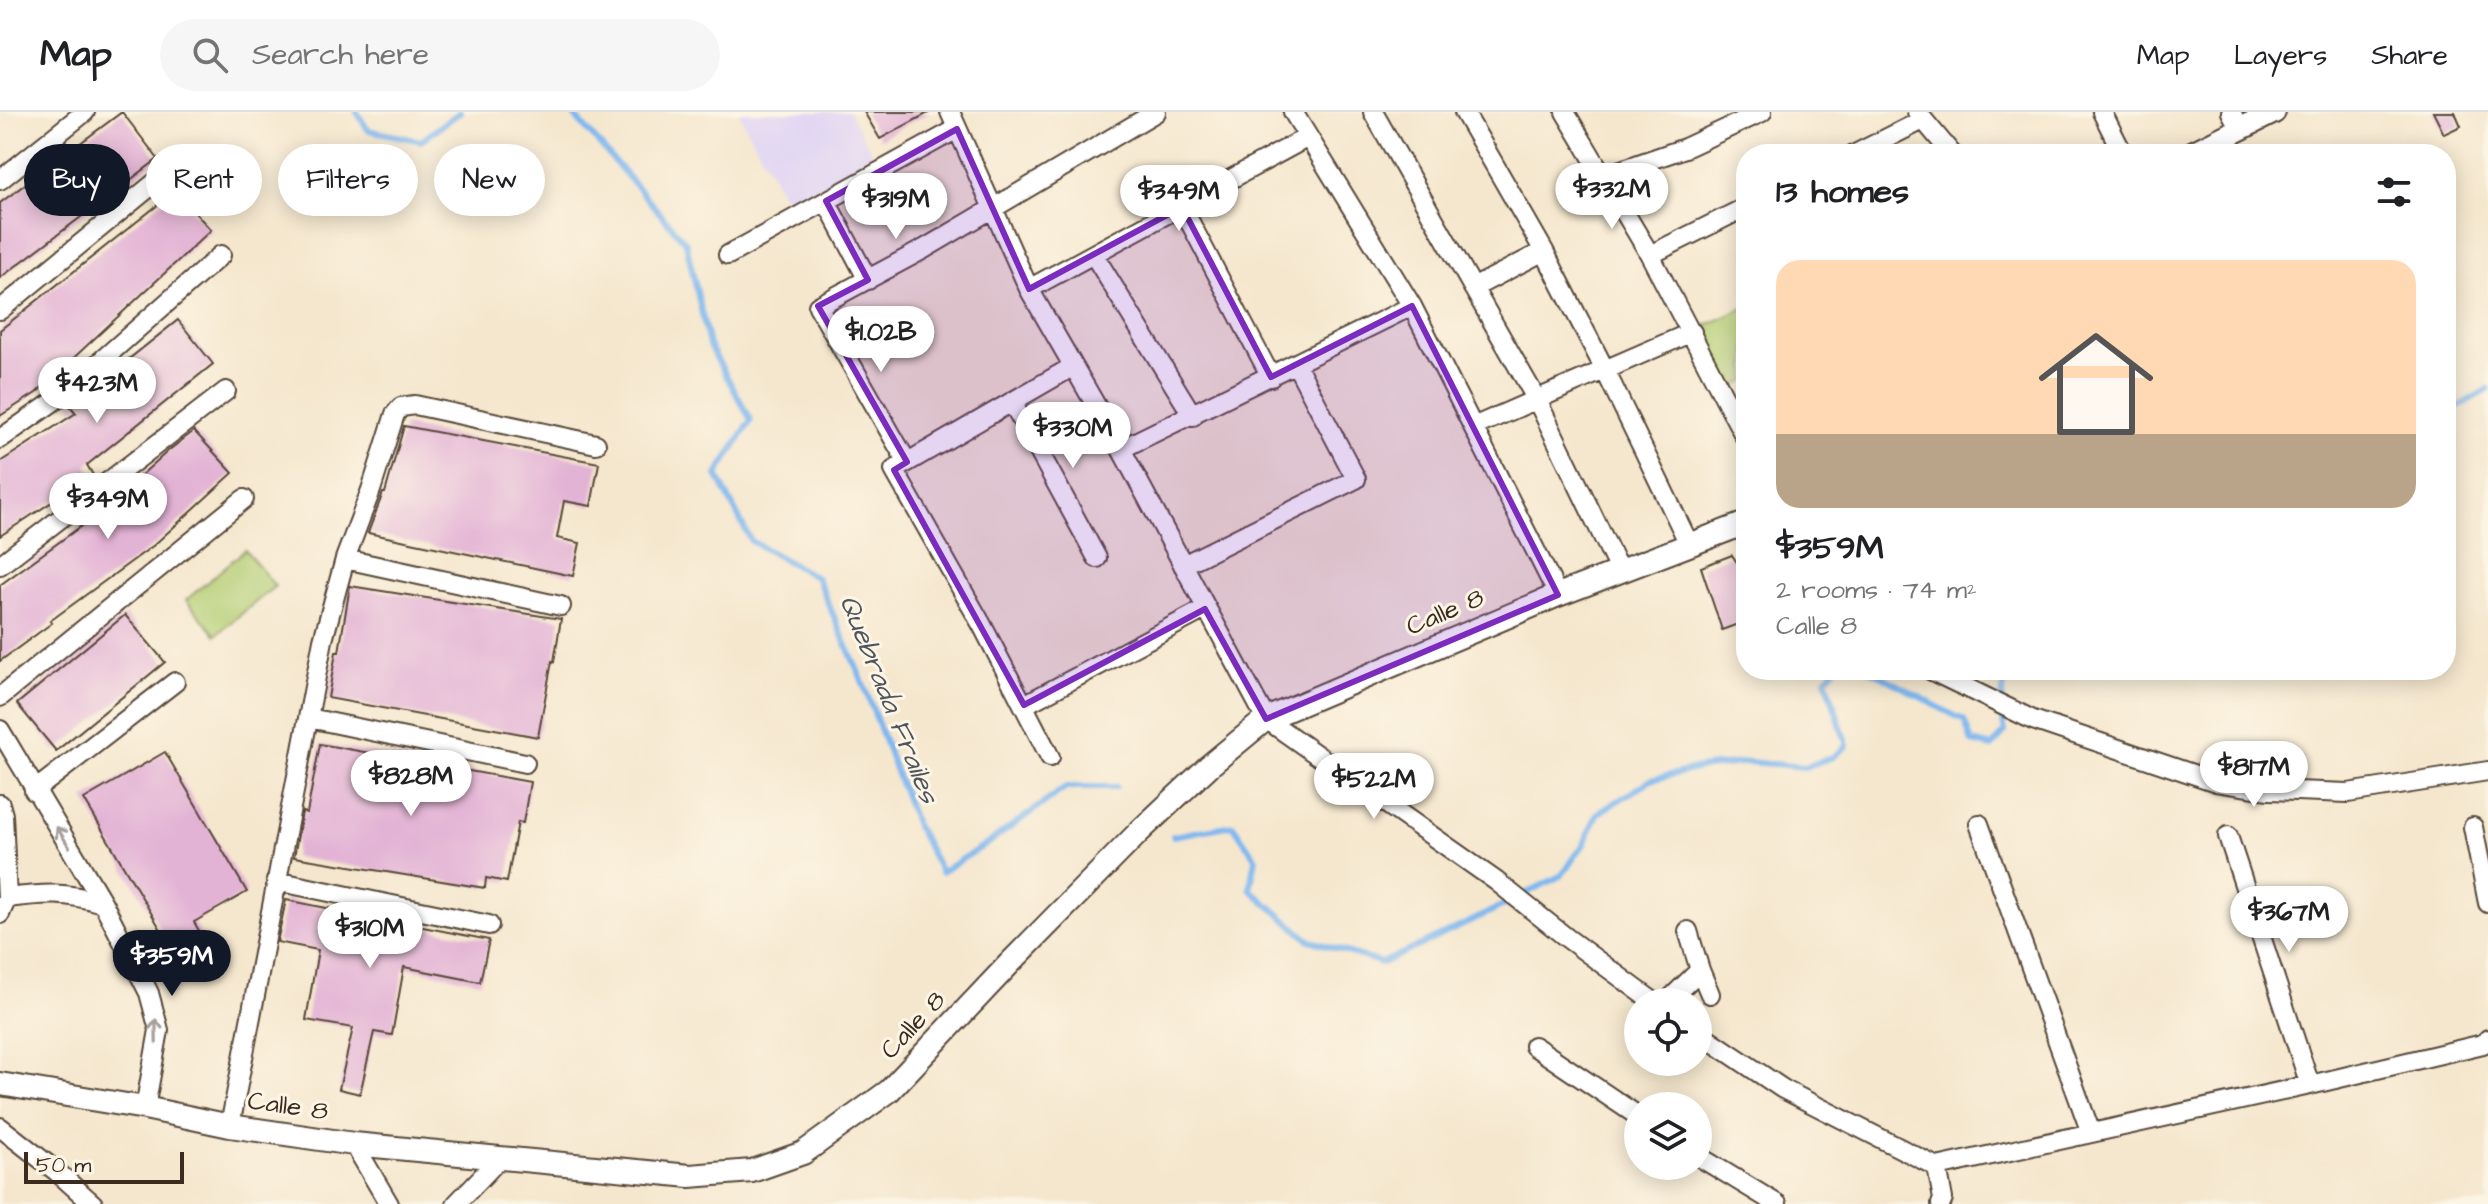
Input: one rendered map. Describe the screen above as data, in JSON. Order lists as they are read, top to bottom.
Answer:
{
  "streets": {
    "street": ["Calle 8"]
  },
  "water": ["Quebrada Frailes"],
  "scale_bar": "50 m",
  "page": {
    "header": "Map",
    "search": "Search here",
    "nav": ["Map", "Layers", "Share"],
    "chip": [
      "Buy",
      "Rent",
      "Filters",
      "New"
    ],
    "heading": "13 homes",
    "price": [
      "$332M",
      "$349M",
      "$319M",
      "$1.02B",
      "$423M",
      "$330M",
      "$349M",
      "$817M",
      "$828M",
      "$522M",
      "$367M",
      "$310M",
      "$359M"
    ],
    "list": [
      {
        "name": "$359M",
        "note": "2 rooms · 74 m² · Calle 8"
      }
    ],
    "scale": "50 m"
  }
}
